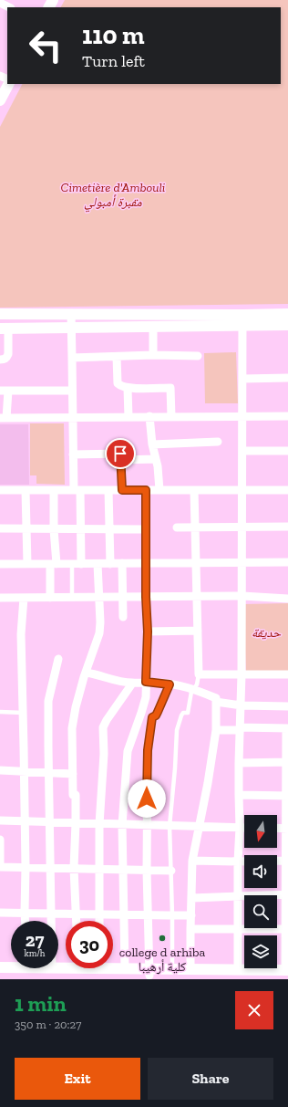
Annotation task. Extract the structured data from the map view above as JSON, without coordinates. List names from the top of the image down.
{
  "parks": ["Cimetière d'Ambouli مقبرة أمبولي", "حديقة"],
  "places": ["college d arhiba كلية أرهيبا"],
  "north": "bottom",
  "page": {
    "turn": ["110 m", "Turn left"],
    "speed": "27 km/h",
    "limit": "30",
    "heading": ["1 min", "350 m · 20:27"],
    "buttons": ["Exit", "Share"]
  }
}
